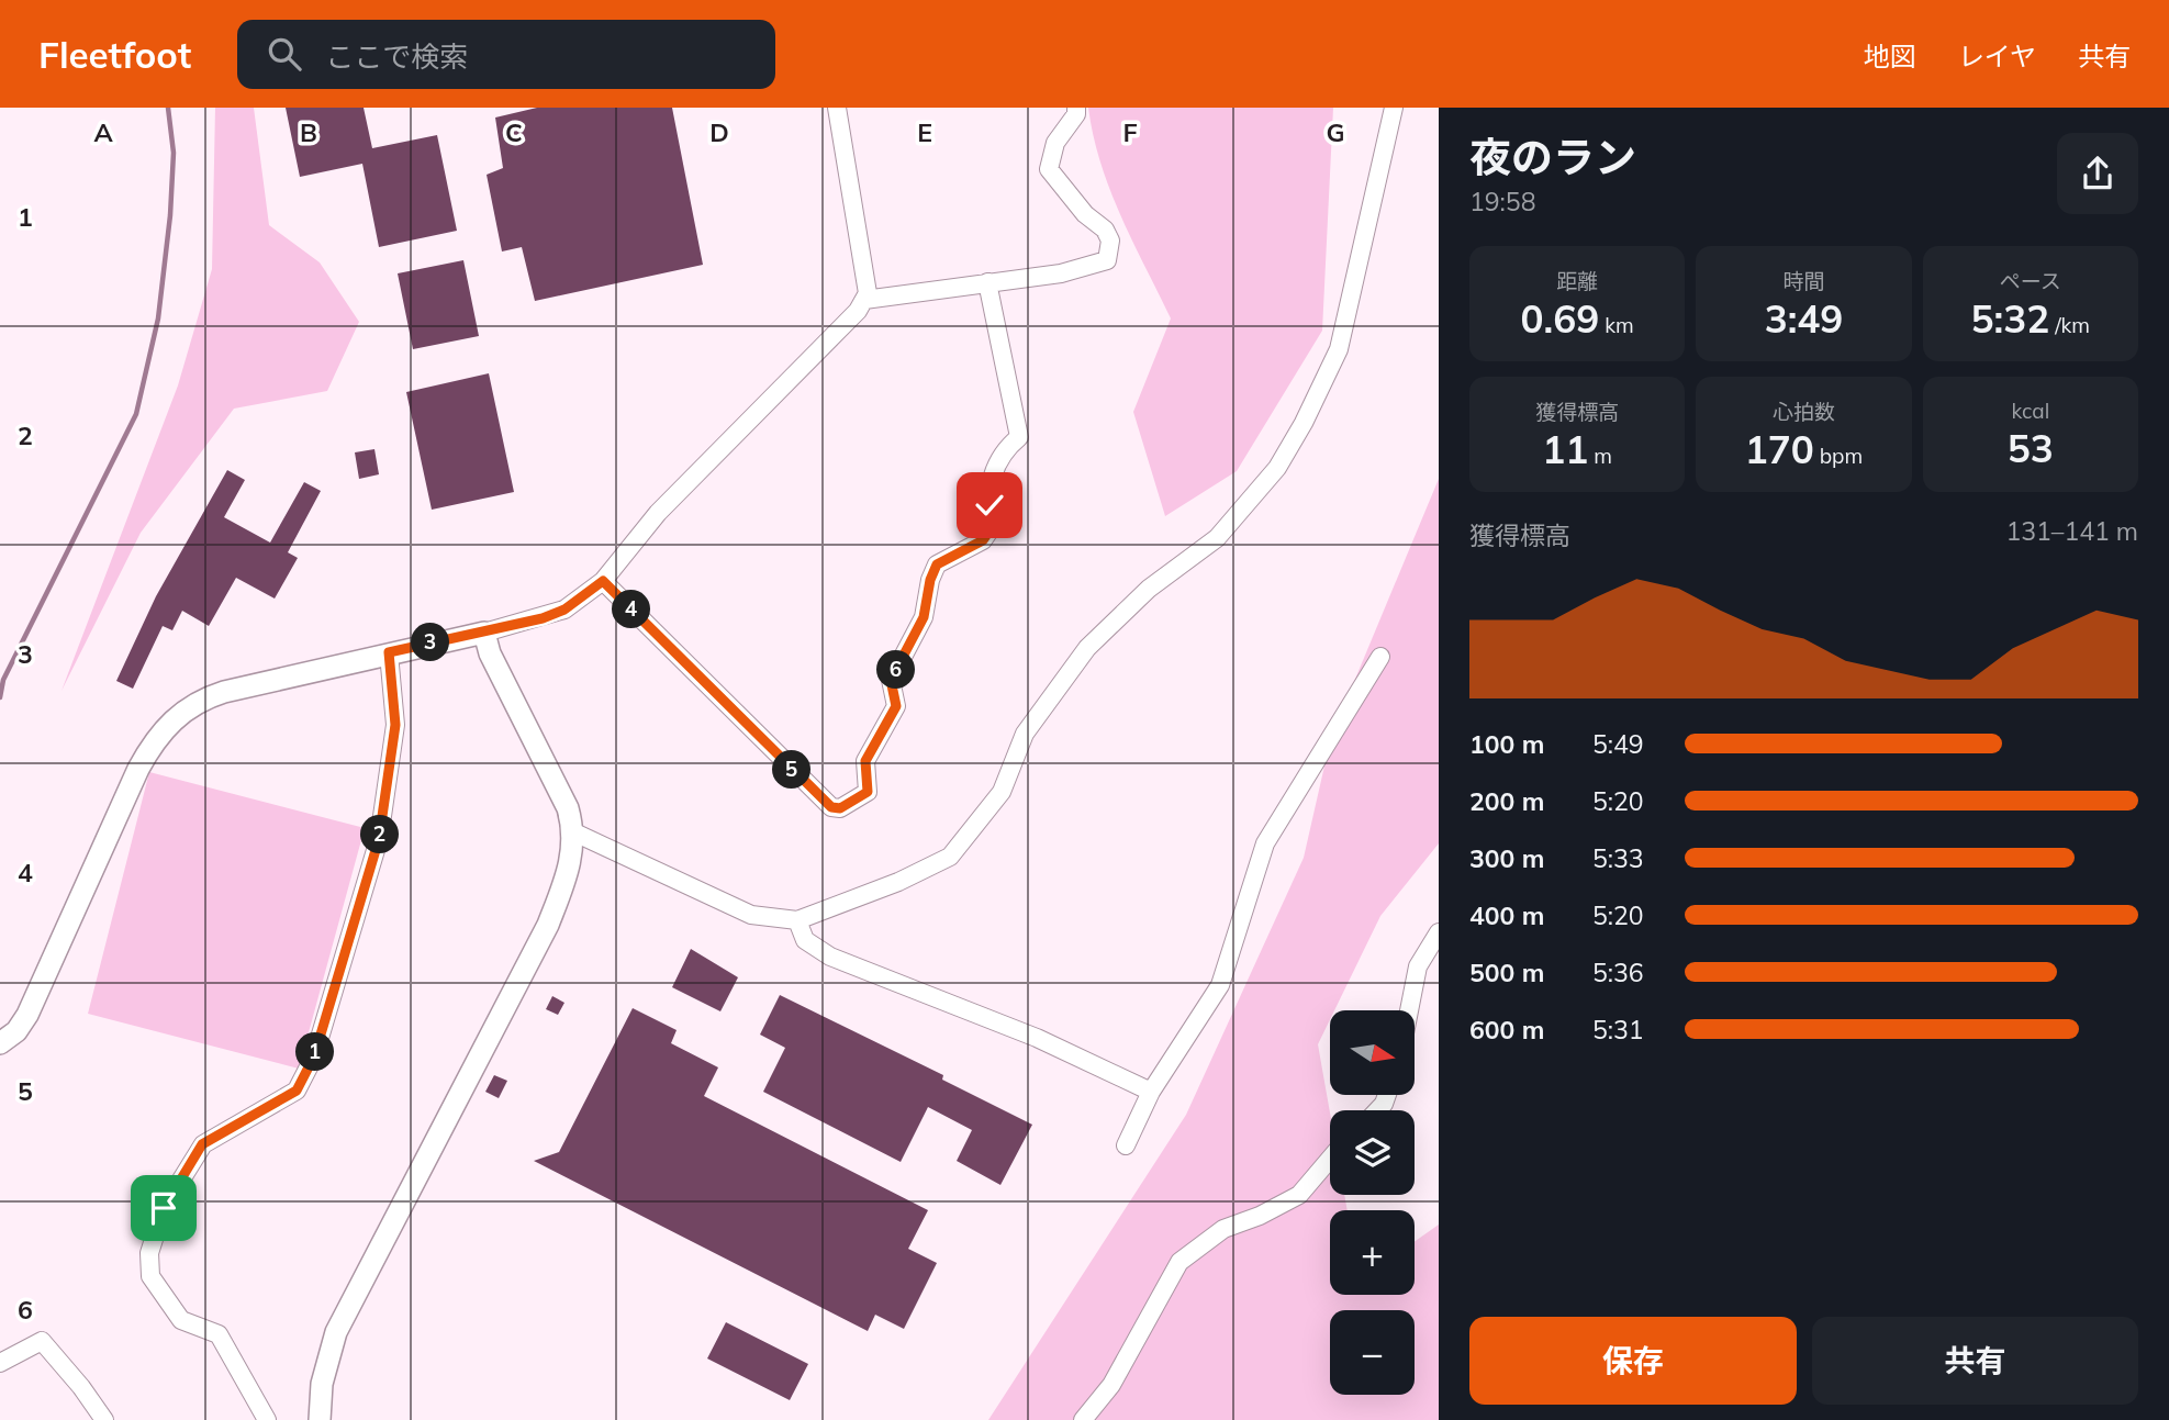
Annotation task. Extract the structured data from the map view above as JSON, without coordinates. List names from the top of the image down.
{
  "north": "right",
  "page": {
    "header": "Fleetfoot",
    "search": "ここで検索",
    "nav": ["地図", "レイヤ", "共有"],
    "heading": ["夜のラン", "19:58"],
    "stats": [
      ["距離", "0.69 km"],
      ["時間", "3:49"],
      ["ペース", "5:32 /km"],
      ["獲得標高", "11 m"],
      ["心拍数", "170 bpm"],
      ["kcal", "53"]
    ],
    "chart": ["獲得標高", "131–141 m"],
    "pins": [
      "4",
      "3",
      "6",
      "5",
      "2",
      "1"
    ],
    "list": [
      {
        "name": "100 m",
        "note": "5:49"
      },
      {
        "name": "200 m",
        "note": "5:20"
      },
      {
        "name": "300 m",
        "note": "5:33"
      },
      {
        "name": "400 m",
        "note": "5:20"
      },
      {
        "name": "500 m",
        "note": "5:36"
      },
      {
        "name": "600 m",
        "note": "5:31"
      }
    ],
    "map_buttons": ["+", "−"],
    "buttons": ["保存", "共有"]
  },
  "grid": {
    "columns": [
      "A",
      "B",
      "C",
      "D",
      "E",
      "F",
      "G"
    ],
    "rows": [
      "1",
      "2",
      "3",
      "4",
      "5",
      "6"
    ]
  }
}
